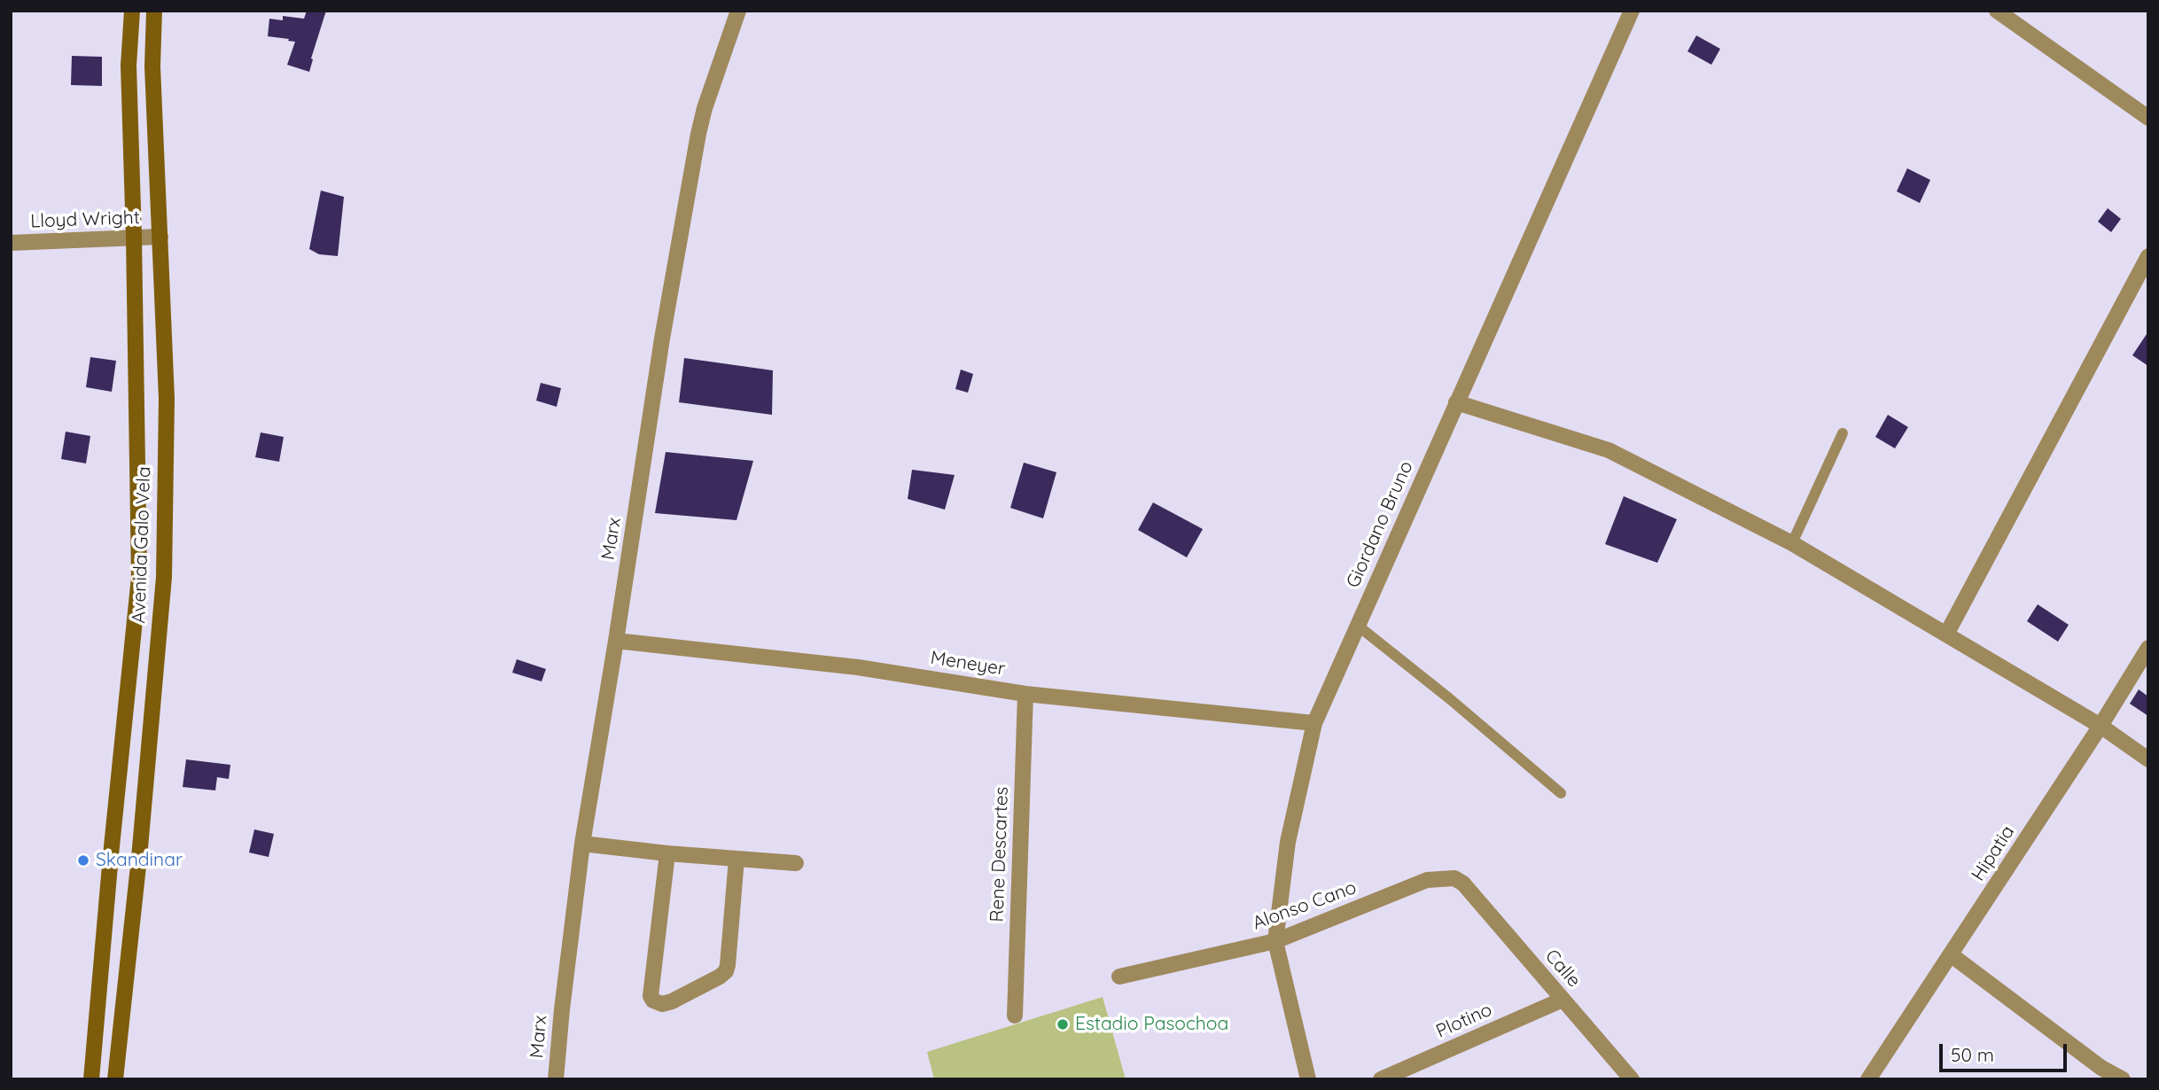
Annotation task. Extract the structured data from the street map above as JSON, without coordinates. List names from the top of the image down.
{
  "streets": {
    "main road": ["Avenida Galo Vela"],
    "street": [
      "Lloyd Wright",
      "Giordano Bruno",
      "Marx",
      "Meneyer",
      "Hipatia",
      "Rene Descartes",
      "Alonso Cano",
      "Calle",
      "Plotino"
    ]
  },
  "crossings": [
    ["Lloyd Wright", "Avenida Galo Vela"],
    ["Giordano Bruno", "Meneyer"],
    ["Giordano Bruno", "Alonso Cano"],
    ["Marx", "Meneyer"],
    ["Meneyer", "Rene Descartes"],
    ["Alonso Cano", "Calle"],
    ["Calle", "Plotino"]
  ],
  "places": ["Skandinar", "Estadio Pasochoa"],
  "scale_bar": "50 m"
}
